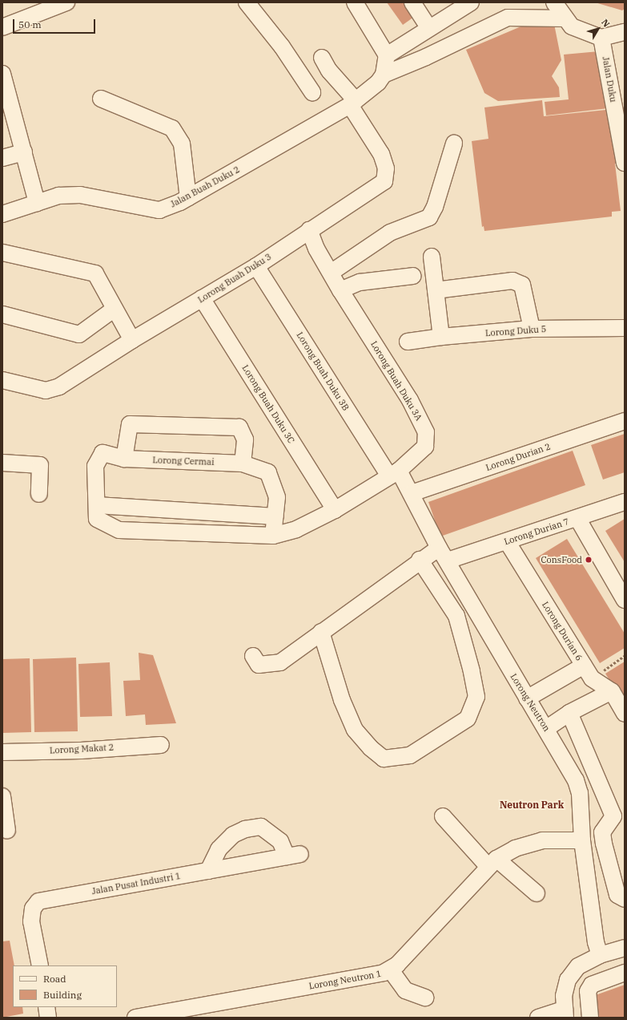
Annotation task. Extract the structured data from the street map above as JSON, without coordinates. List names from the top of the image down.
{
  "streets": {
    "street": [
      "Jalan Duku",
      "Jalan Buah Duku 2",
      "Lorong Buah Duku 3",
      "Lorong Duku 5",
      "Lorong Buah Duku 3B",
      "Lorong Buah Duku 3A",
      "Lorong Buah Duku 3C",
      "Lorong Durian 2",
      "Lorong Cermai",
      "Lorong Durian 7",
      "Lorong Durian 6",
      "Lorong Neutron",
      "Lorong Makat 2",
      "Jalan Pusat Industri 1",
      "Lorong Neutron 1"
    ]
  },
  "crossings": [
    ["Jalan Buah Duku 2", "Lorong Buah Duku 3"],
    ["Lorong Buah Duku 3", "Lorong Buah Duku 3B"],
    ["Lorong Buah Duku 3", "Lorong Buah Duku 3A"],
    ["Lorong Buah Duku 3", "Lorong Buah Duku 3C"],
    ["Lorong Buah Duku 3B", "Lorong Buah Duku 3A"],
    ["Lorong Buah Duku 3B", "Lorong Neutron"],
    ["Lorong Buah Duku 3A", "Lorong Buah Duku 3C"],
    ["Lorong Buah Duku 3A", "Lorong Cermai"],
    ["Lorong Buah Duku 3A", "Lorong Neutron"],
    ["Lorong Durian 2", "Lorong Neutron"],
    ["Lorong Durian 7", "Lorong Durian 6"],
    ["Lorong Durian 7", "Lorong Neutron"],
    ["Lorong Neutron", "Lorong Neutron 1"]
  ],
  "districts": ["Neutron Park"],
  "places": ["ConsFood"],
  "legend": ["Road", "Building"],
  "scale_bar": "50 m",
  "north": "top right"
}
